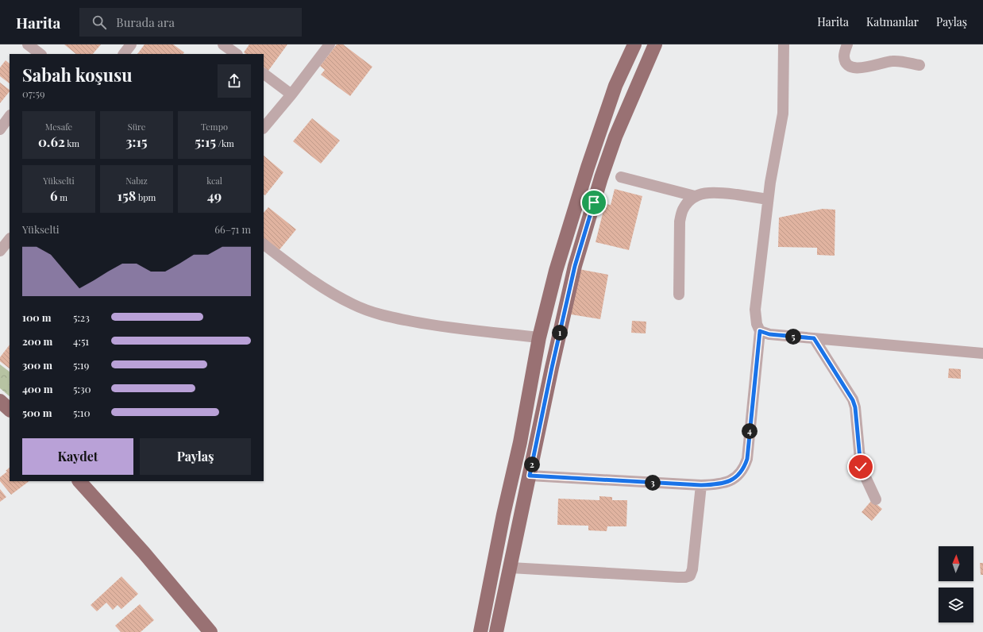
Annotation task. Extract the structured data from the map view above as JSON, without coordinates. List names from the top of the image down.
{
  "north": "top",
  "page": {
    "header": "Harita",
    "search": "Burada ara",
    "nav": ["Harita", "Katmanlar", "Paylaş"],
    "heading": ["Sabah koşusu", "07:59"],
    "stats": [
      ["Mesafe", "0.62 km"],
      ["Süre", "3:15"],
      ["Tempo", "5:15 /km"],
      ["Yükselti", "6 m"],
      ["Nabız", "158 bpm"],
      ["kcal", "49"]
    ],
    "chart": ["Yükselti", "66–71 m"],
    "list": [
      {
        "name": "100 m",
        "note": "5:23"
      },
      {
        "name": "200 m",
        "note": "4:51"
      },
      {
        "name": "300 m",
        "note": "5:19"
      },
      {
        "name": "400 m",
        "note": "5:30"
      },
      {
        "name": "500 m",
        "note": "5:10"
      }
    ],
    "pins": [
      "1",
      "5",
      "4",
      "2",
      "3"
    ],
    "buttons": ["Kaydet", "Paylaş"]
  }
}
